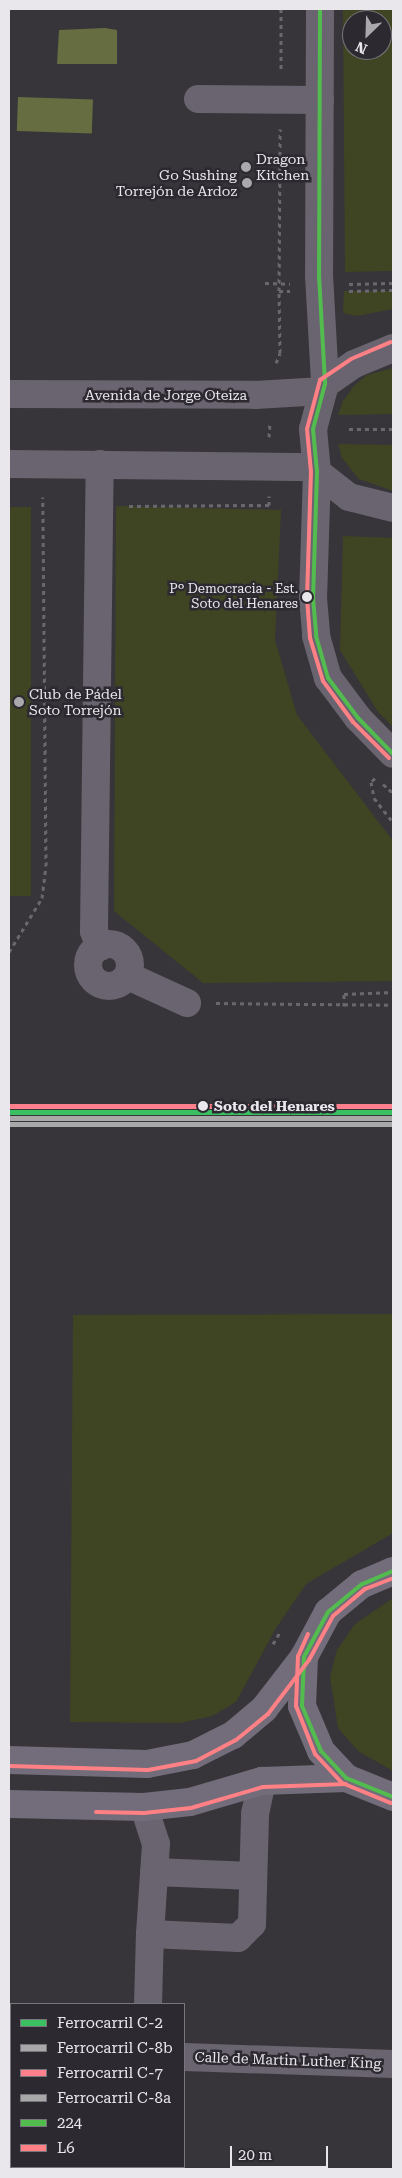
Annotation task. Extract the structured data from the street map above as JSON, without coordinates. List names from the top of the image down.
{
  "streets": {
    "street": ["Avenida de Jorge Oteiza", "Calle de Martin Luther King"]
  },
  "places": [
    "Dragon Kitchen",
    "Go Sushing Torrejón de Ardoz",
    "Pº Democracia - Est. Soto del Henares",
    "Club de Pádel Soto Torrejón",
    "Soto del Henares"
  ],
  "lines": [
    "transit line 224",
    "transit line L6",
    "rail line C-7",
    "rail line C-2",
    "rail line C-8b",
    "rail line C-8a"
  ],
  "legend": [
    "Ferrocarril C-2",
    "Ferrocarril C-8b",
    "Ferrocarril C-7",
    "Ferrocarril C-8a",
    "224",
    "L6"
  ],
  "scale_bar": "20 m",
  "north": "bottom left"
}
